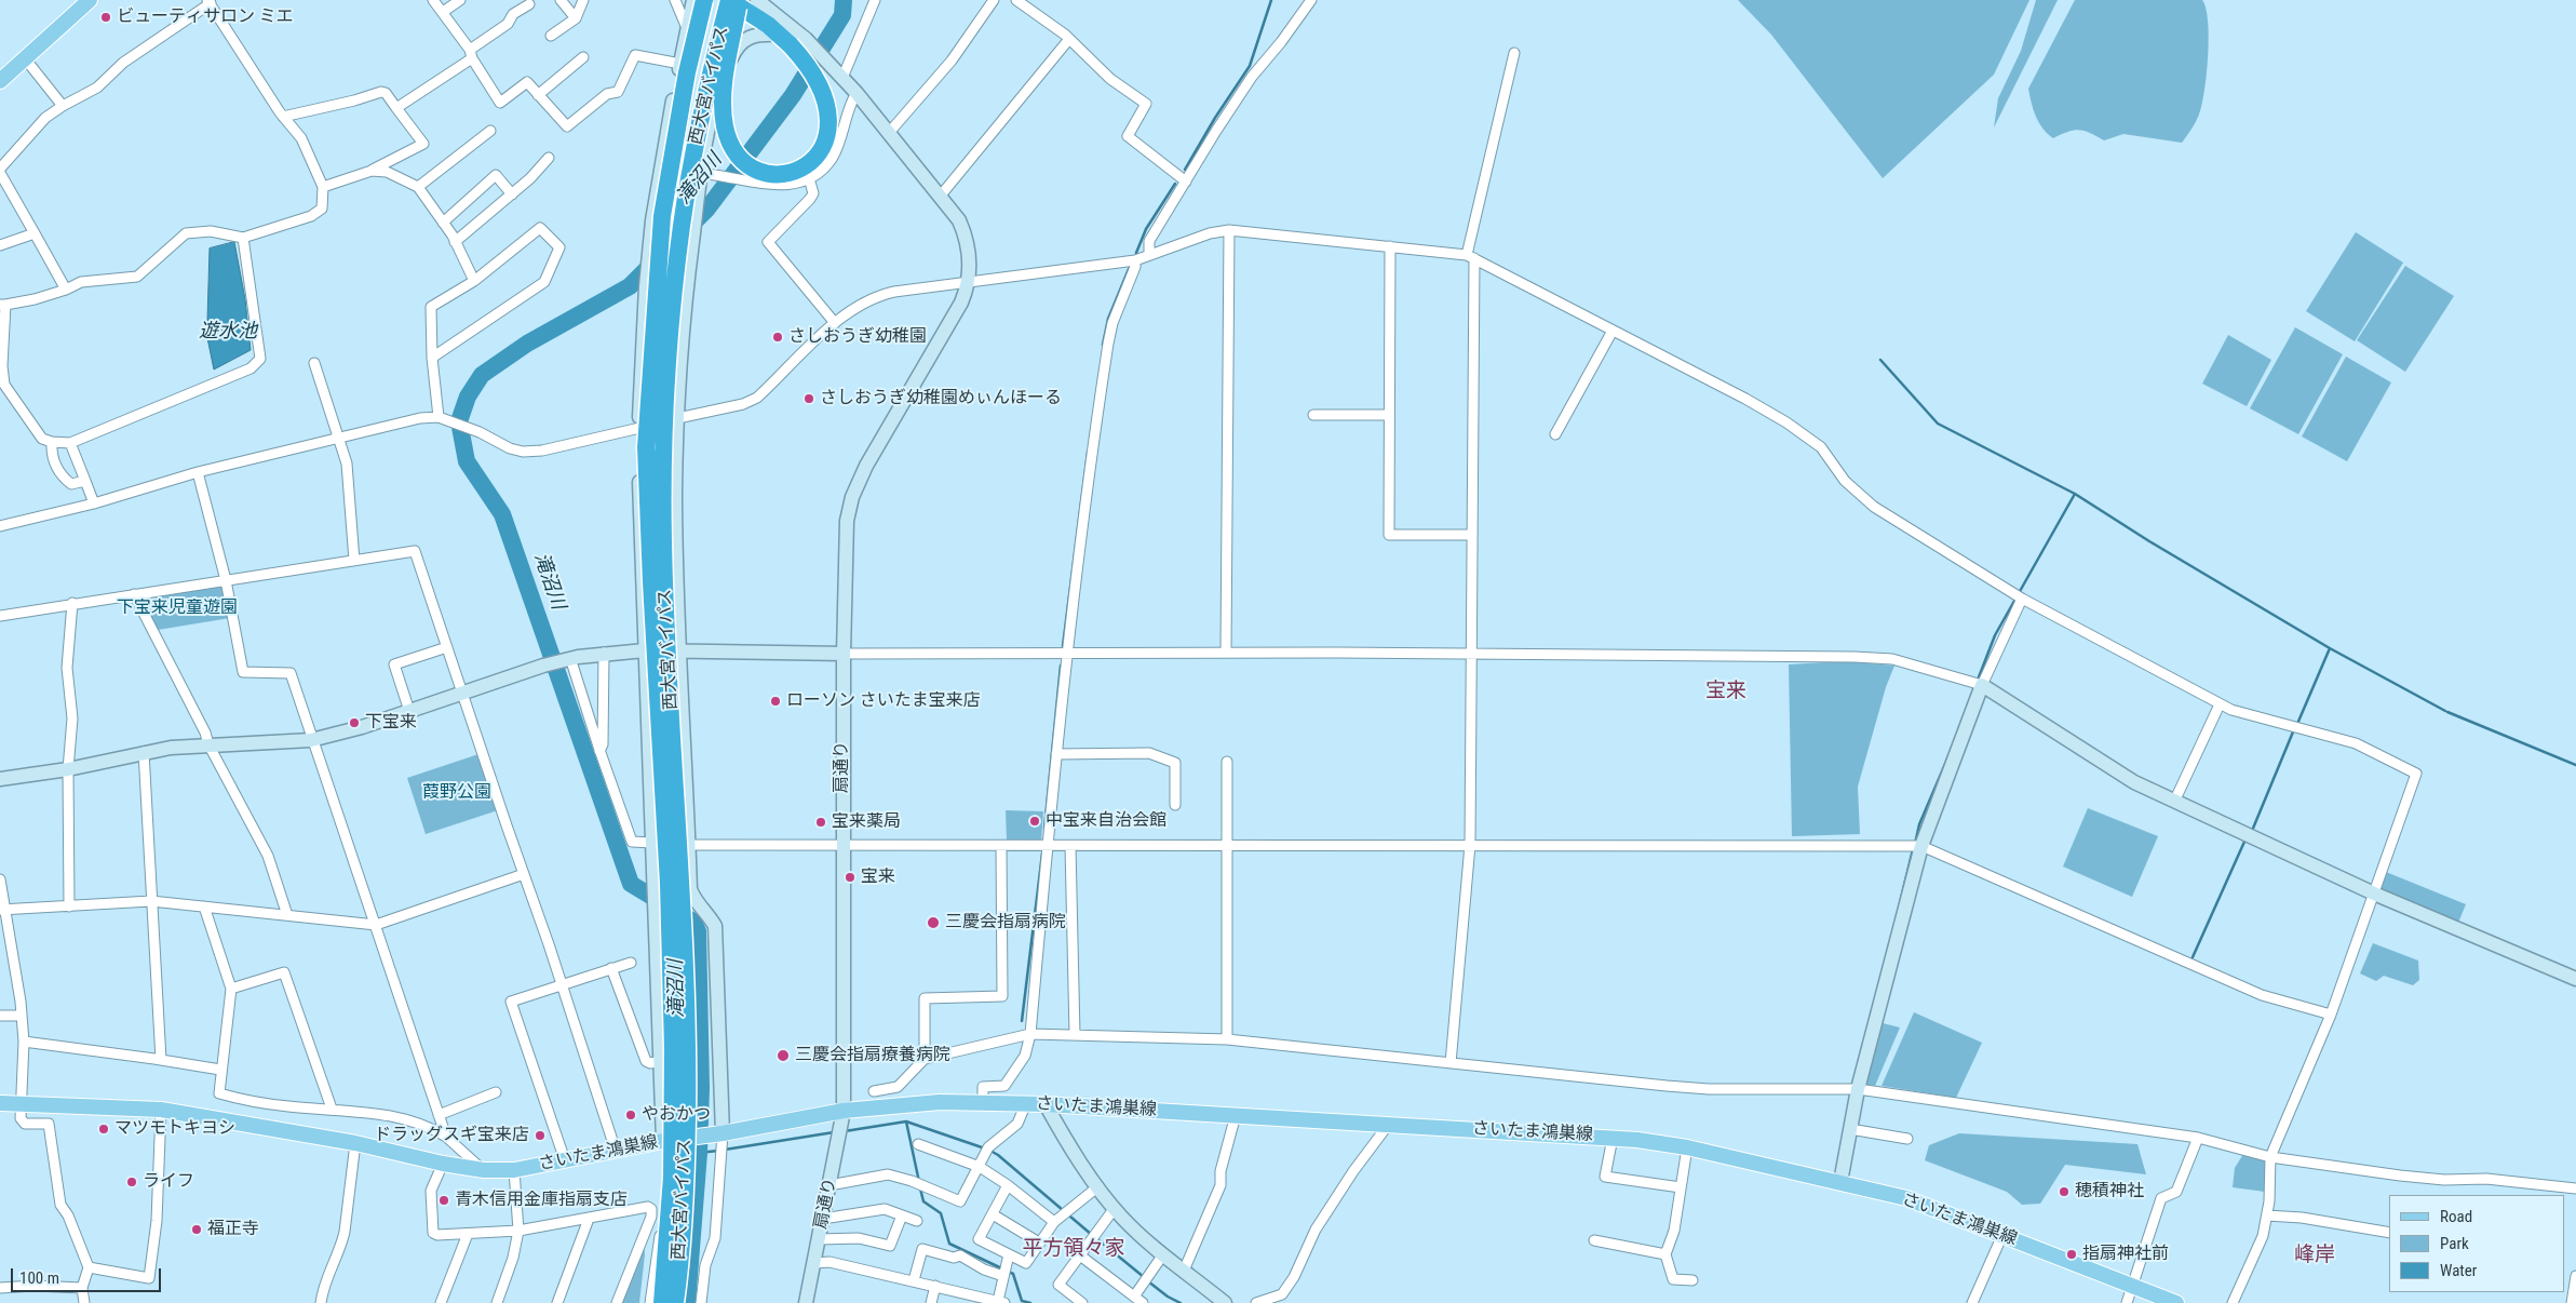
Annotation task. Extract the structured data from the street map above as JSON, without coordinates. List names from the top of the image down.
{
  "streets": {
    "highway": ["西大宮バイパス"],
    "main road": ["さいたま鴻巣線"],
    "street": ["扇通り"]
  },
  "crossings": [
    ["扇通り", "さいたま鴻巣線"]
  ],
  "districts": ["宝来", "平方領々家", "峰岸"],
  "water": ["滝沼川", "遊水池"],
  "parks": ["下宝来児童遊園", "葭野公園"],
  "places": [
    "ビューティサロン ミエ",
    "さしおうぎ幼稚園",
    "さしおうぎ幼稚園めぃんほーる",
    "ローソン さいたま宝来店",
    "下宝来",
    "中宝来自治会館",
    "宝来薬局",
    "宝来",
    "三慶会指扇病院",
    "三慶会指扇療養病院",
    "やおかつ",
    "マツモトキヨシ",
    "ドラッグスギ宝来店",
    "ライフ",
    "穂積神社",
    "青木信用金庫指扇支店",
    "福正寺",
    "指扇神社前"
  ],
  "legend": ["Road", "Park", "Water"],
  "scale_bar": "100 m"
}
